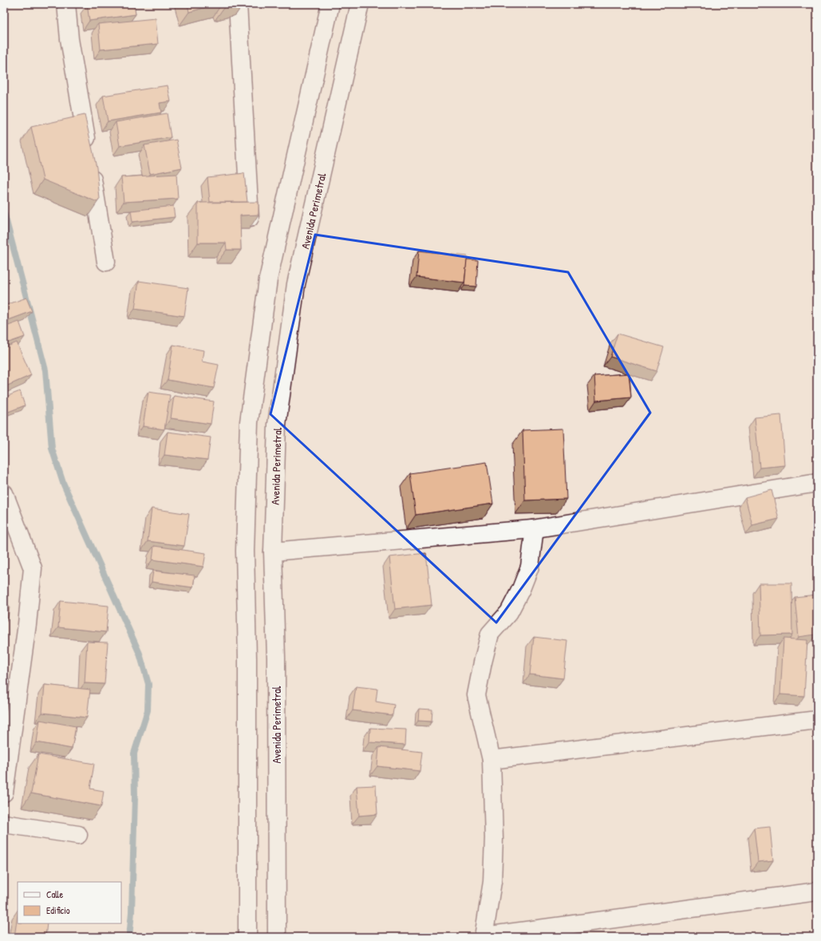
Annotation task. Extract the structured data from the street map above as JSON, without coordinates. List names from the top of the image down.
{
  "streets": {
    "street": ["Avenida Perimetral"]
  },
  "legend": ["Calle", "Edificio"]
}
